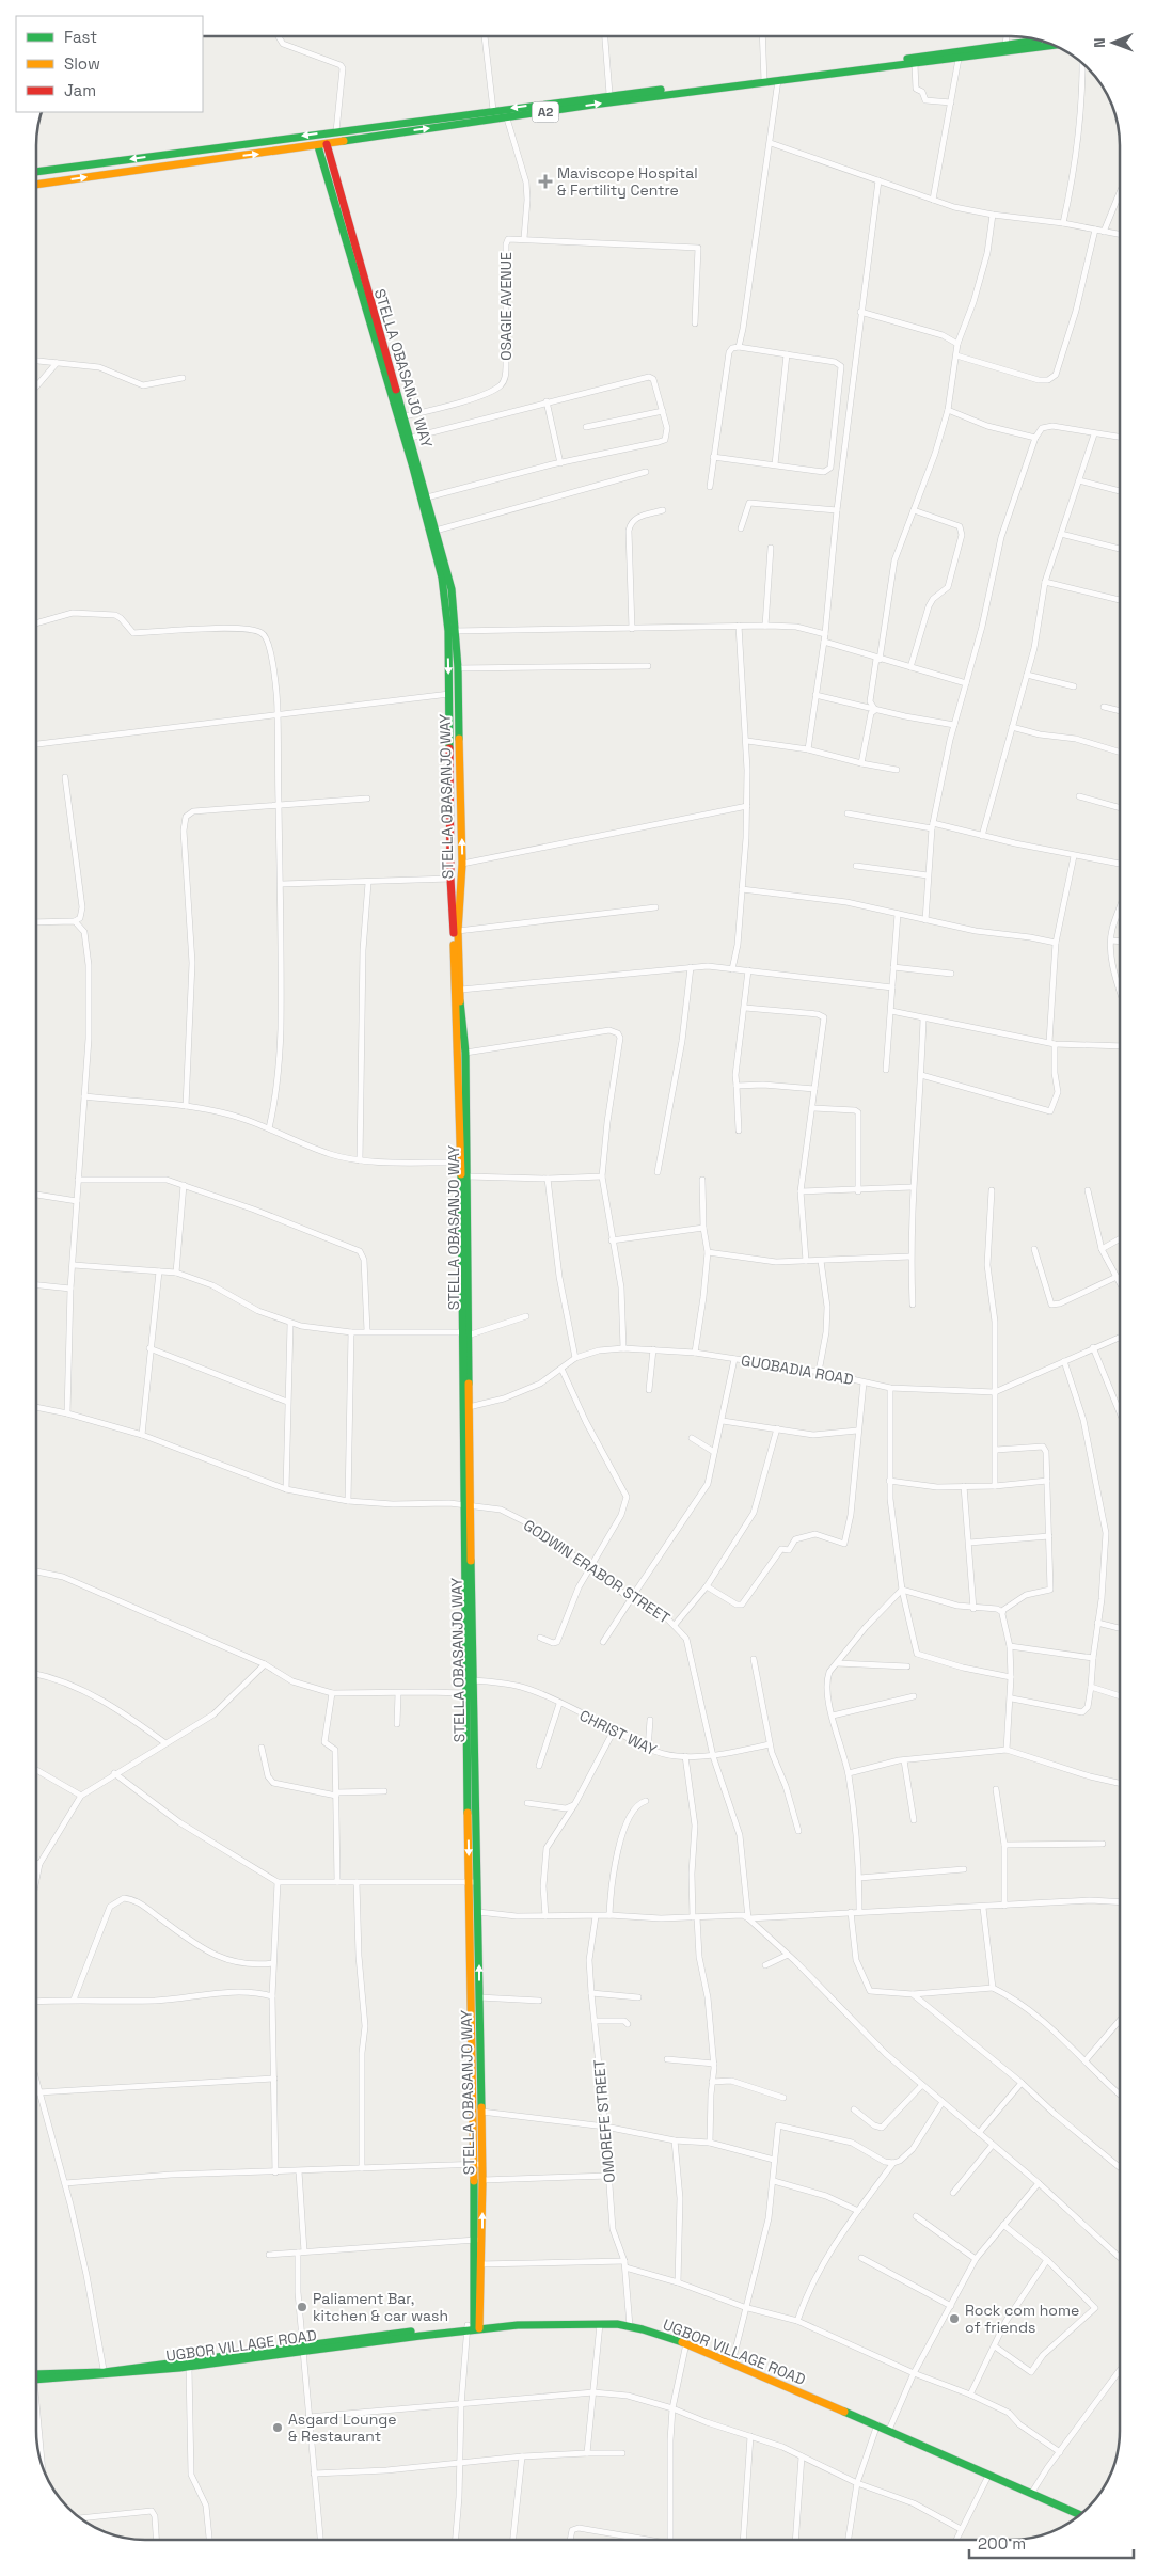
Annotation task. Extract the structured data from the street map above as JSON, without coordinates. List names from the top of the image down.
{
  "streets": {
    "main road": ["A2", "STELLA OBASANJO WAY", "UGBOR VILLAGE ROAD"],
    "street": [
      "OSAGIE AVENUE",
      "GUOBADIA ROAD",
      "GODWIN ERABOR STREET",
      "CHRIST WAY",
      "OMOREFE STREET"
    ]
  },
  "crossings": [
    ["A2", "STELLA OBASANJO WAY"],
    ["OSAGIE AVENUE", "STELLA OBASANJO WAY"],
    ["STELLA OBASANJO WAY", "GUOBADIA ROAD"],
    ["STELLA OBASANJO WAY", "GODWIN ERABOR STREET"],
    ["STELLA OBASANJO WAY", "CHRIST WAY"],
    ["STELLA OBASANJO WAY", "UGBOR VILLAGE ROAD"],
    ["GODWIN ERABOR STREET", "CHRIST WAY"],
    ["OMOREFE STREET", "UGBOR VILLAGE ROAD"]
  ],
  "places": {
    "health": ["Maviscope Hospital & Fertility Centre"],
    "other": ["Paliament Bar, kitchen & car wash", "Rock com home of friends", "Asgard Lounge & Restaurant"]
  },
  "legend": ["Fast", "Slow", "Jam"],
  "scale_bar": "200 m",
  "north": "left"
}
